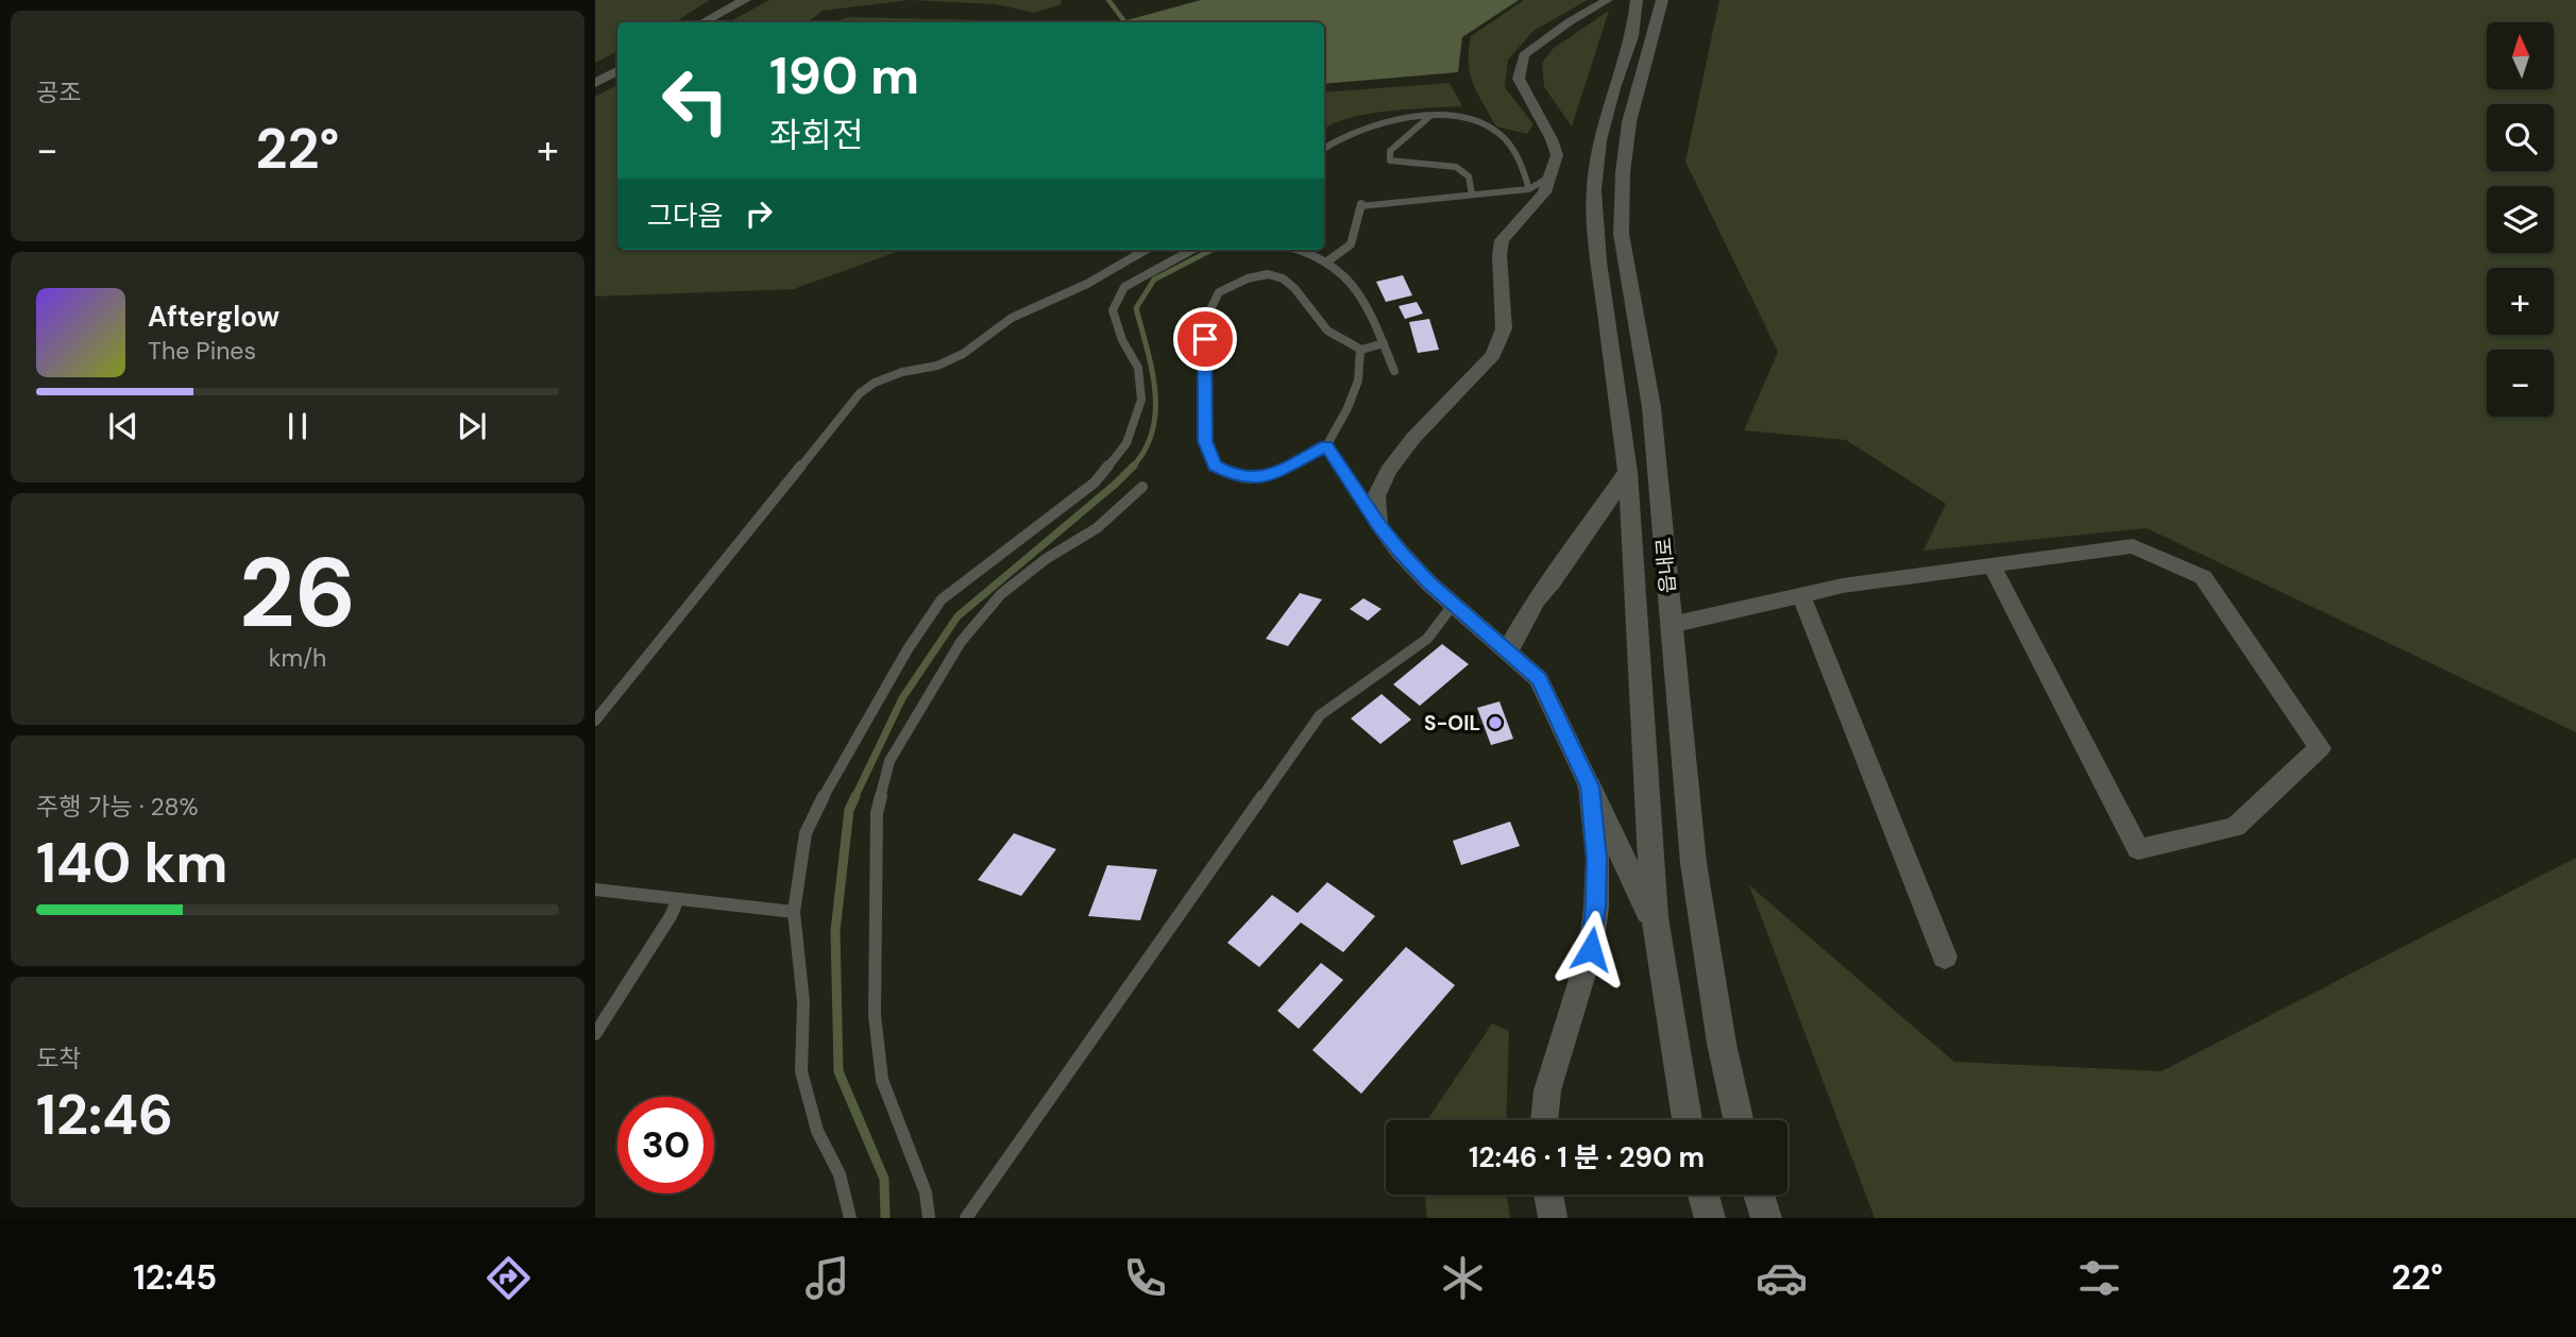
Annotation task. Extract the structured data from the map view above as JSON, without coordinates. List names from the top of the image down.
{
  "streets": {
    "street": ["읍내로"]
  },
  "places": ["S-OIL"],
  "north": "top",
  "page": {
    "tile": [
      "공조",
      ["26", "km/h"],
      ["주행 가능 · 28%", "140 km"],
      ["도착", "12:46"]
    ],
    "map_buttons": ["+", "−"],
    "turn": ["190 m", "좌회전"],
    "heat": ["−", "22°", "+"],
    "then": "그다음",
    "song": ["Afterglow", "The Pines"],
    "limit": "30",
    "trip": "12:46 · 1 분 · 290 m",
    "tabs": ["12:45", "22°"]
  }
}
